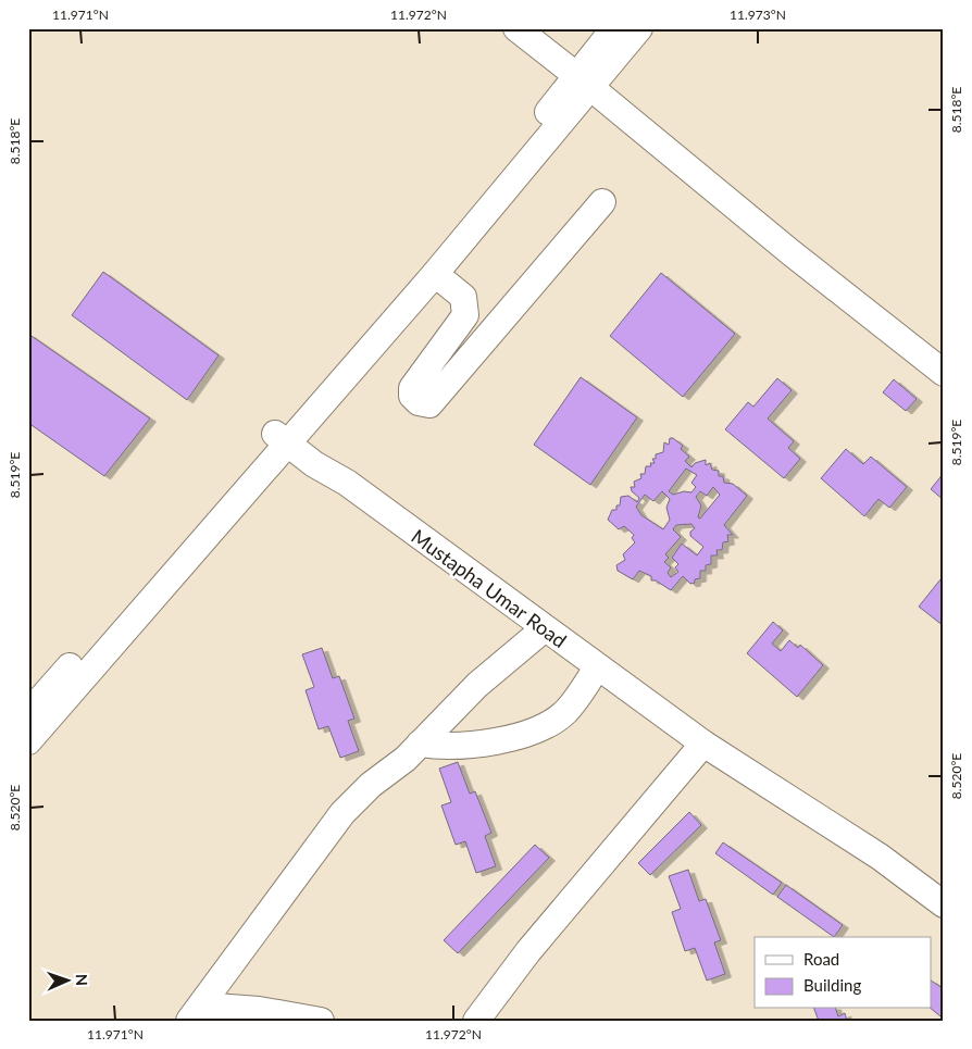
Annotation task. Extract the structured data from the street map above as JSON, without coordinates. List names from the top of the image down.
{
  "streets": {
    "street": ["Mustapha Umar Road"]
  },
  "legend": ["Road", "Building"],
  "north": "right",
  "coordinates": [
    "11.971°N",
    "11.972°N",
    "11.973°N",
    "8.518°E",
    "8.519°E",
    "8.520°E"
  ]
}
